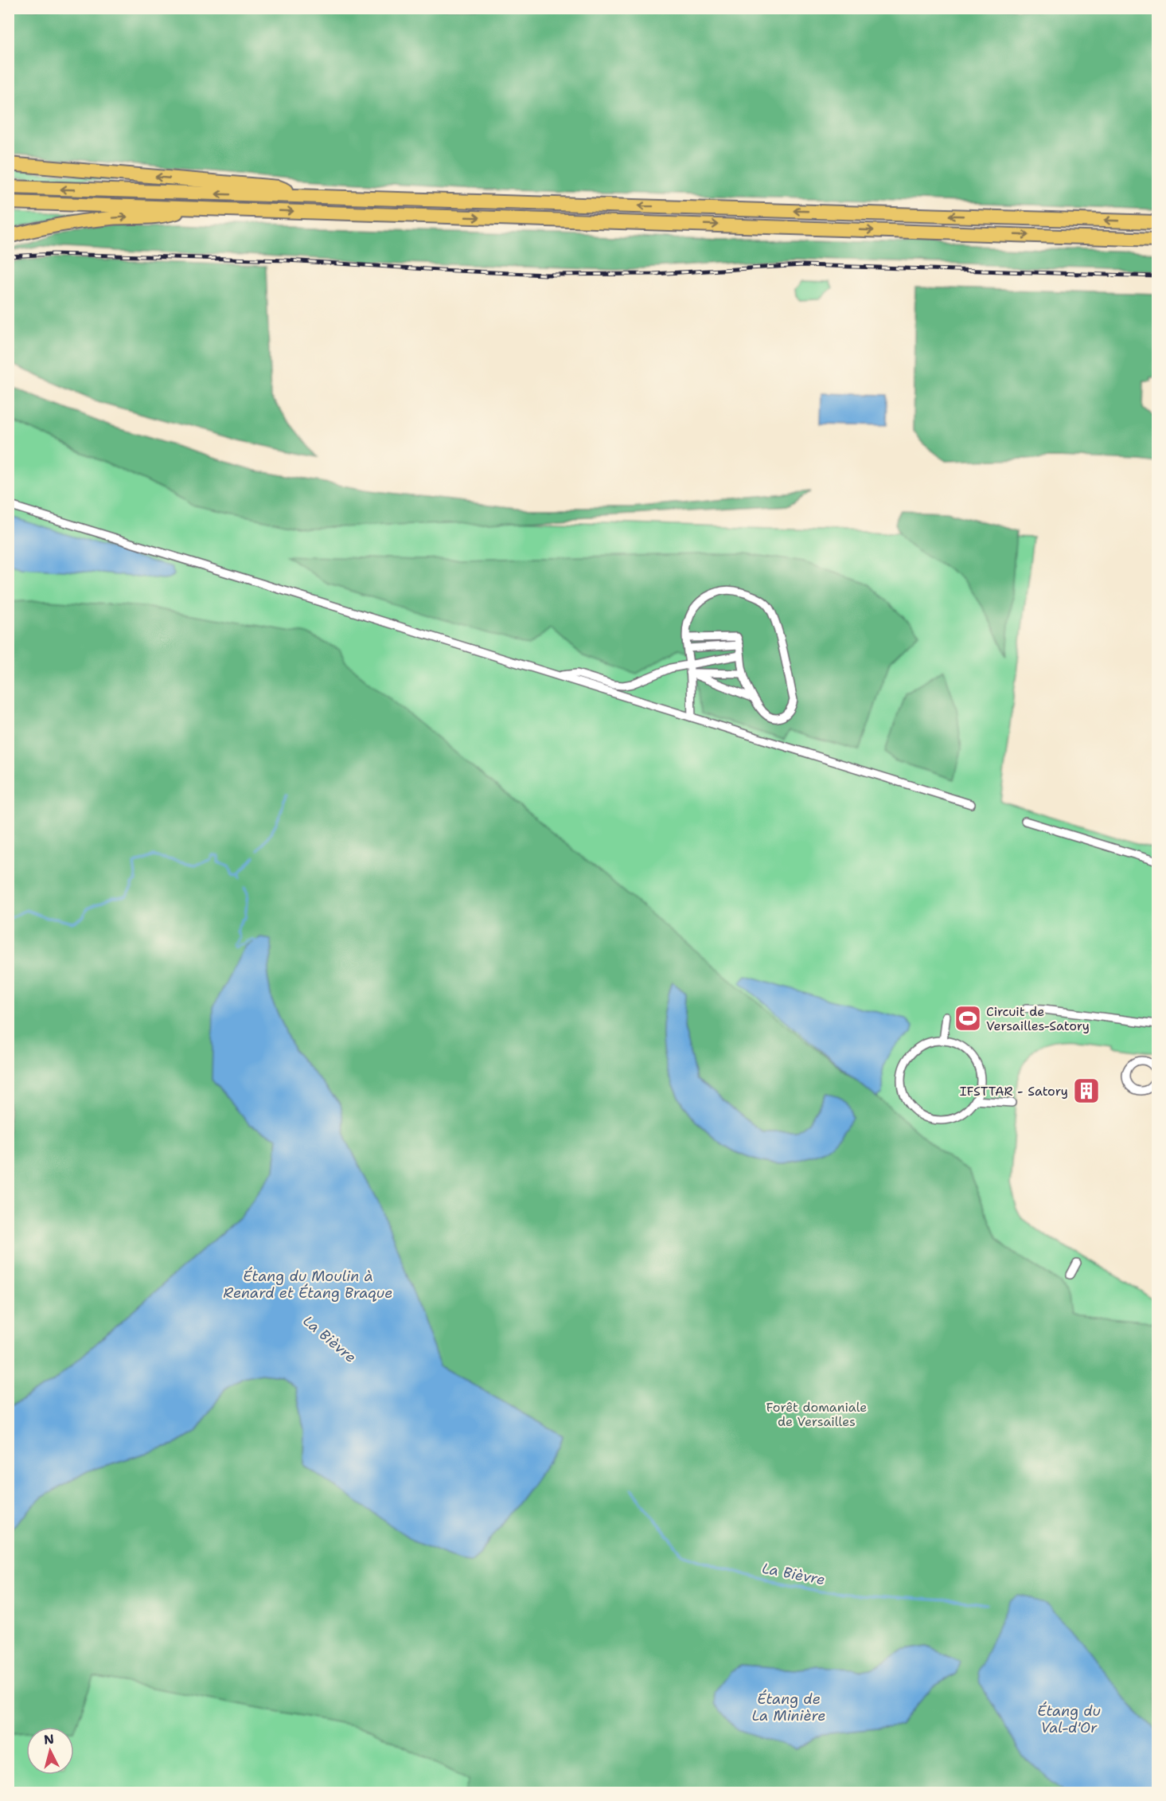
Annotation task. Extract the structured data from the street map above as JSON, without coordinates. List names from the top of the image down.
{
  "water": [
    "Étang du Moulin à Renard et Étang Braque",
    "La Bièvre",
    "Étang de La Minière",
    "Étang du Val-d'Or"
  ],
  "parks": ["Forêt domaniale de Versailles"],
  "places": {
    "sports": ["Circuit de Versailles-Satory"],
    "building": ["IFSTTAR - Satory"]
  },
  "north": "top"
}
